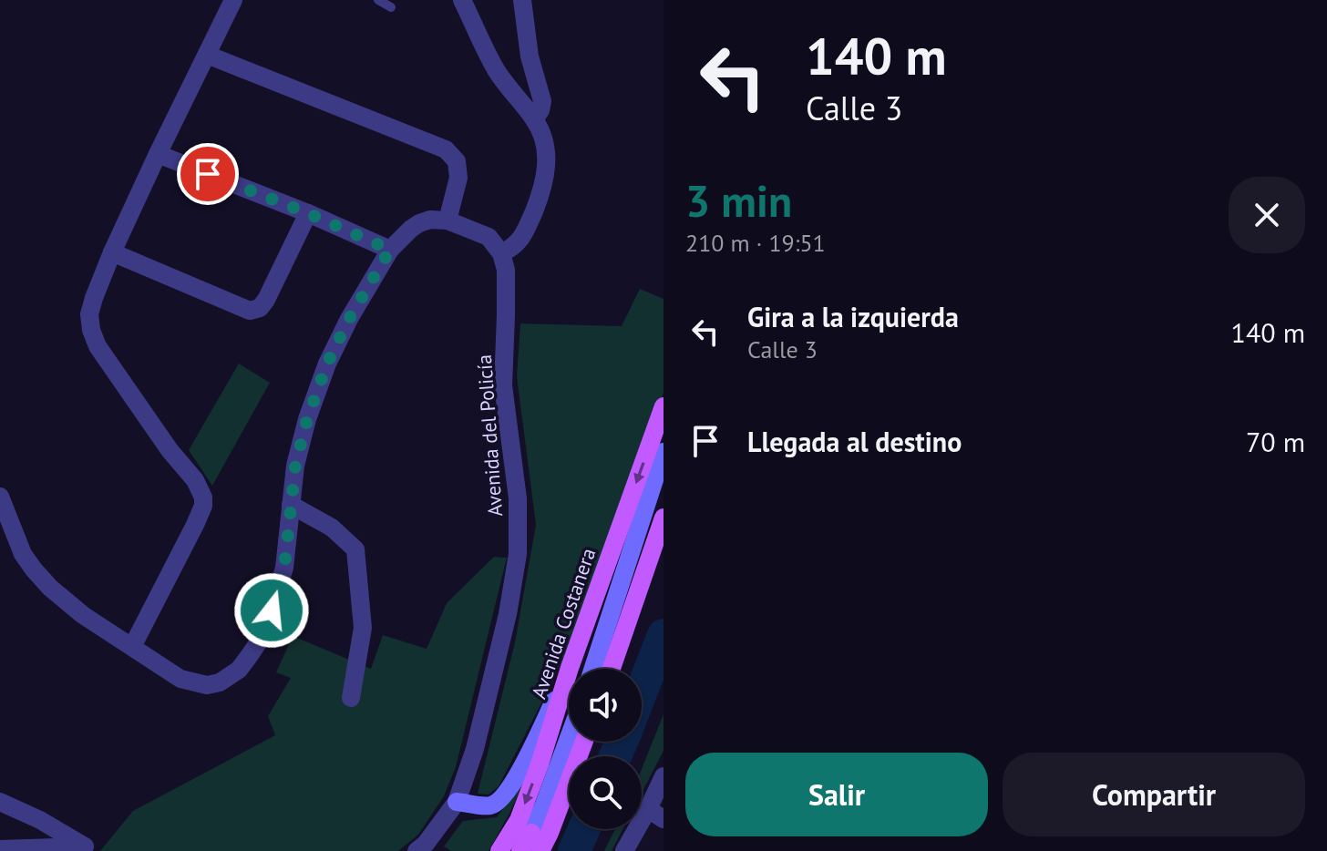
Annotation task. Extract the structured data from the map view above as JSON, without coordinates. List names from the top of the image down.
{
  "streets": {
    "main road": ["Avenida Costanera"],
    "street": ["Avenida del Policía"]
  },
  "page": {
    "turn": ["140 m", "Calle 3"],
    "heading": ["3 min", "210 m · 19:51"],
    "list": [
      {
        "name": "Gira a la izquierda",
        "note": "Calle 3",
        "value": "140 m"
      },
      {
        "name": "Llegada al destino",
        "value": "70 m"
      }
    ],
    "buttons": ["Salir", "Compartir"]
  }
}
